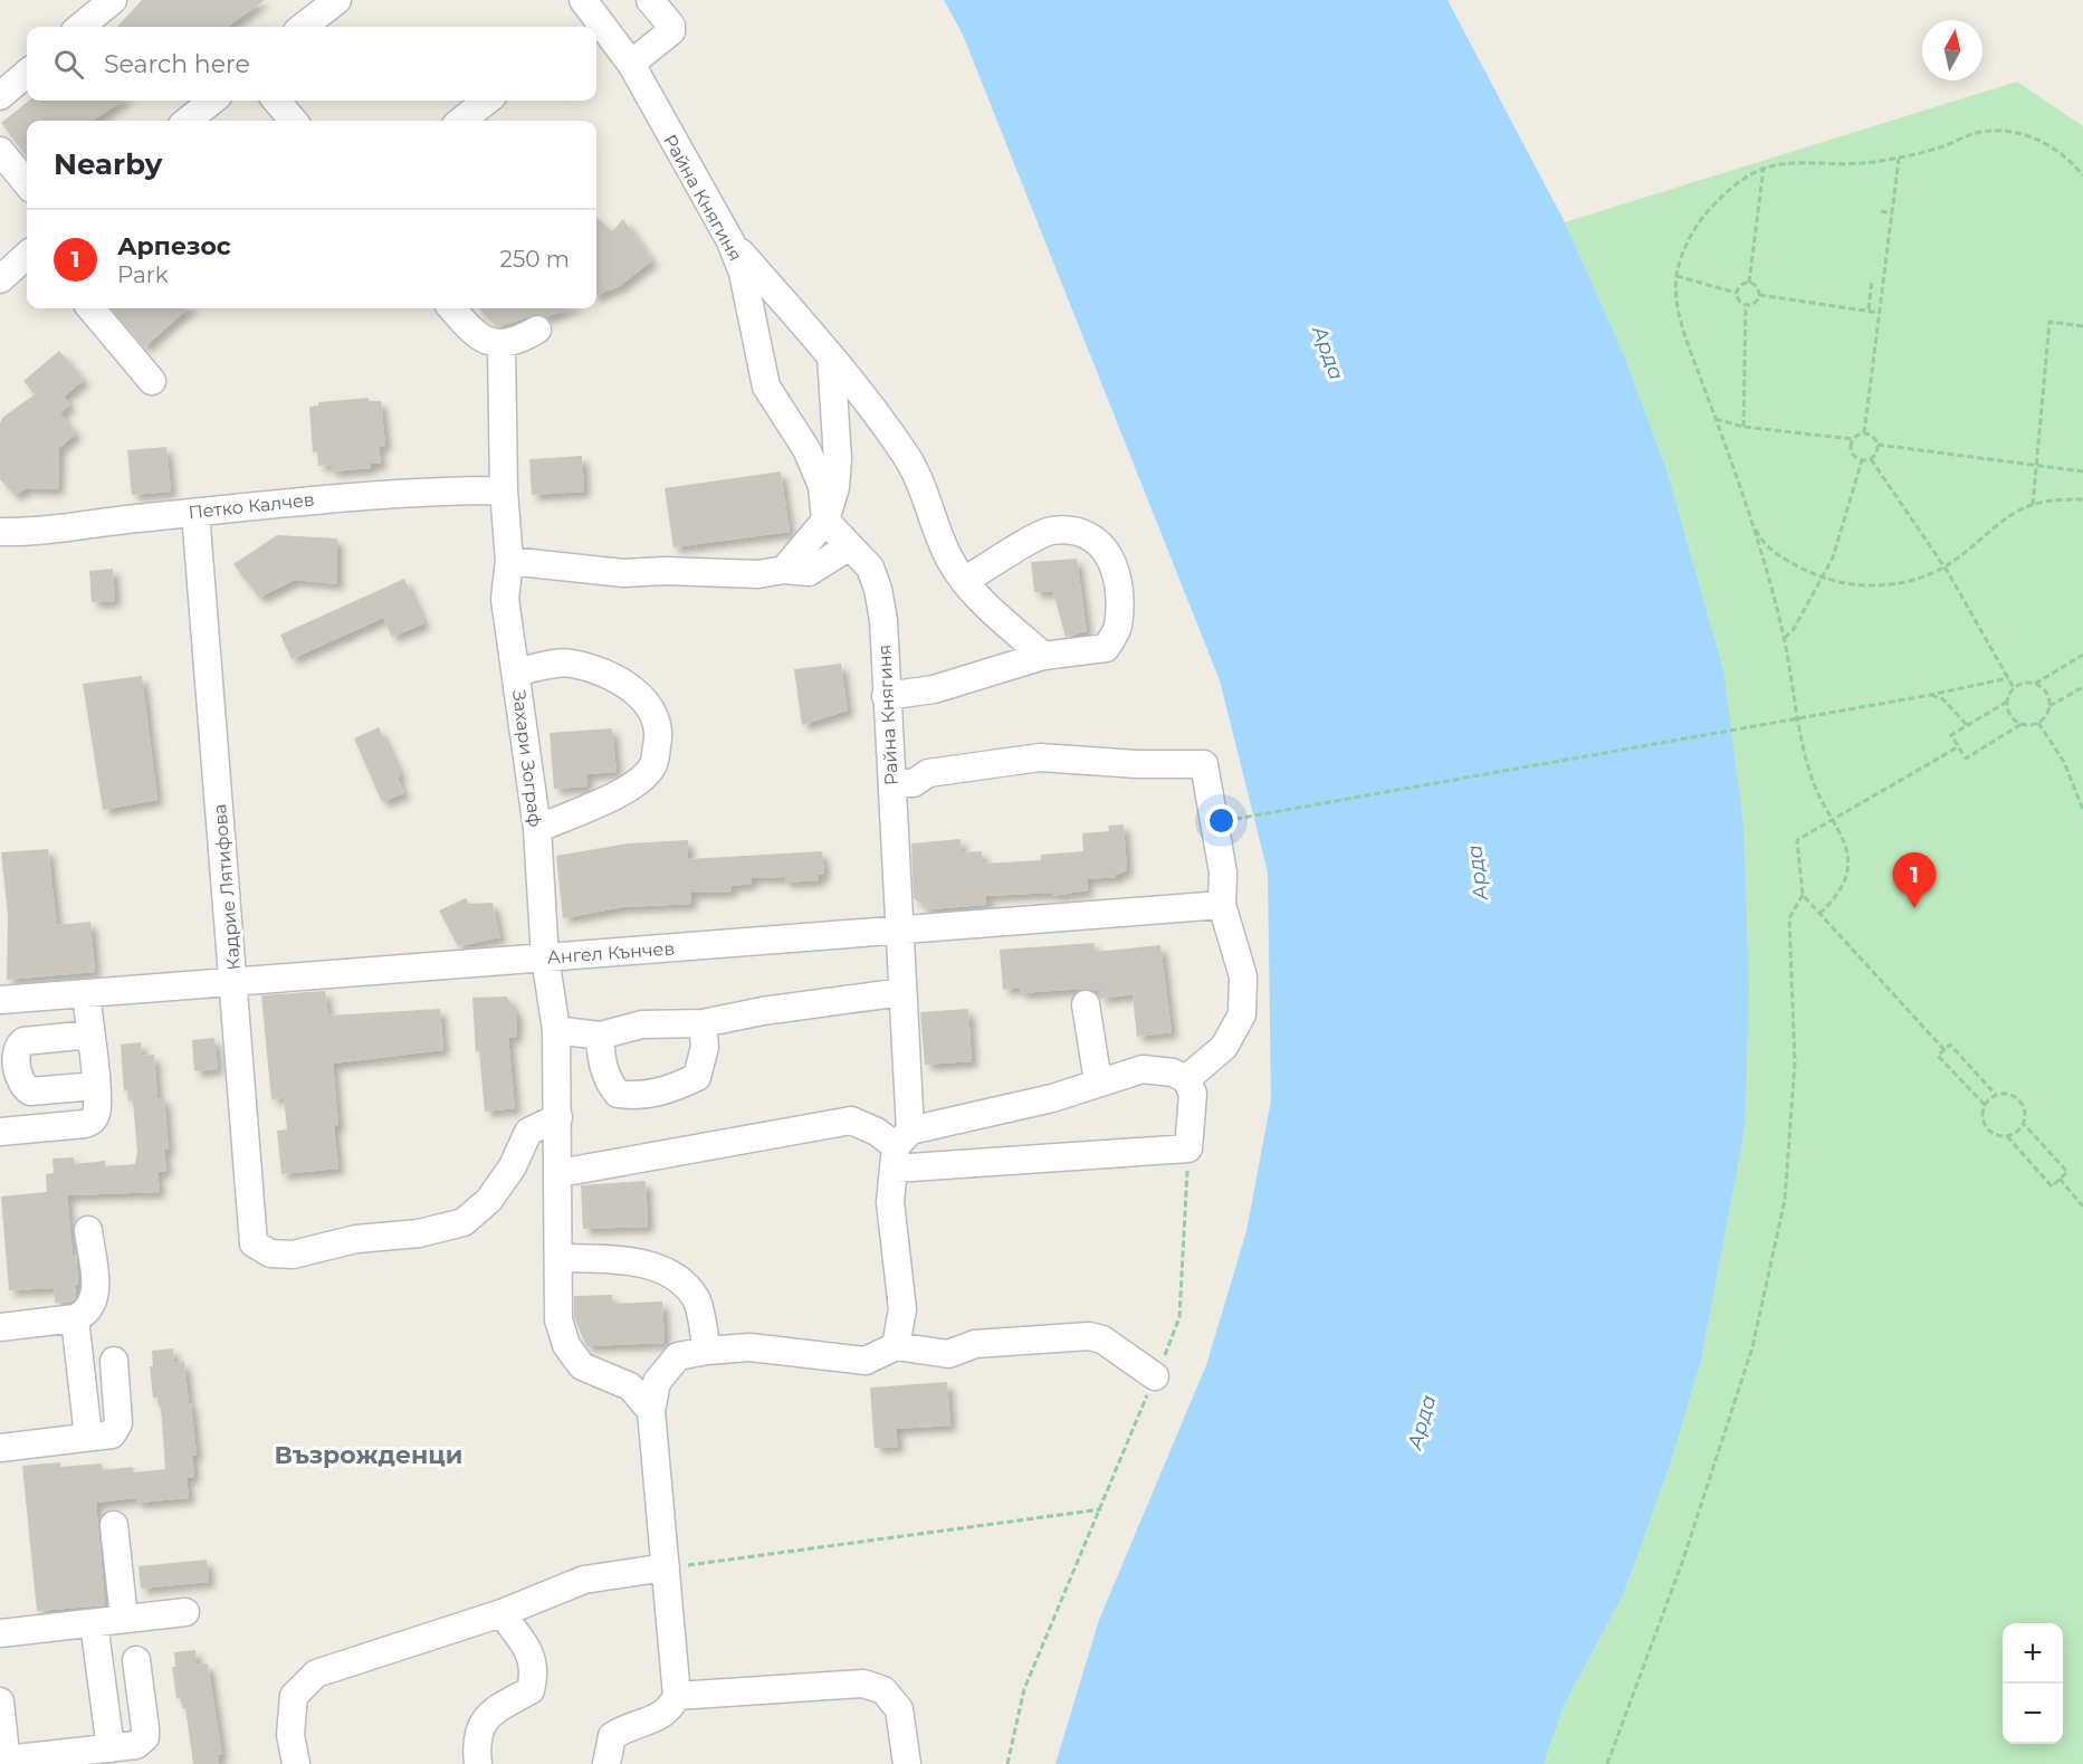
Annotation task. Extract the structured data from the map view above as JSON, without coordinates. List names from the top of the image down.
{
  "streets": {
    "street": [
      "Райна Княгиня",
      "Петко Калчев",
      "Захари Зограф",
      "Кадрие Лятифова",
      "Ангел Кънчев"
    ]
  },
  "crossings": [
    ["Райна Княгиня", "Ангел Кънчев"],
    ["Петко Калчев", "Захари Зограф"],
    ["Петко Калчев", "Кадрие Лятифова"],
    ["Захари Зограф", "Кадрие Лятифова"],
    ["Захари Зограф", "Ангел Кънчев"],
    ["Кадрие Лятифова", "Ангел Кънчев"]
  ],
  "districts": ["Възрожденци"],
  "water": ["Арда"],
  "north": "top",
  "page": {
    "search": "Search here",
    "heading": "Nearby",
    "list": [
      {
        "mark": "1",
        "name": "Арпезос",
        "note": "Park",
        "value": "250 m"
      }
    ],
    "pins": "1",
    "map_buttons": ["+", "−"]
  }
}
